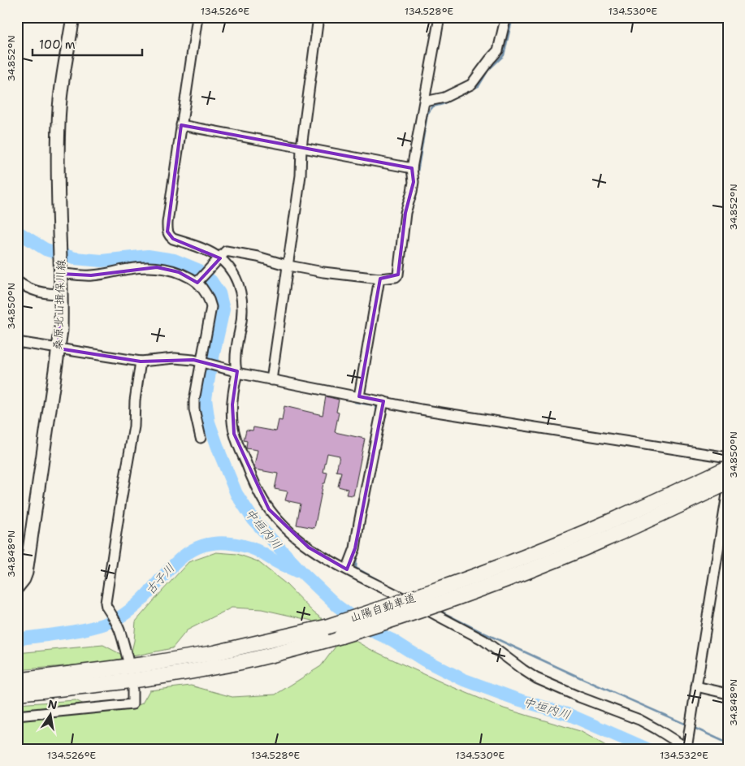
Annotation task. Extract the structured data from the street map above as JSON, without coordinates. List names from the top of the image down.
{
  "streets": {
    "highway": ["山陽自動車道"],
    "main road": ["桑原北山揖保川線"]
  },
  "water": ["中垣内川", "古子川"],
  "scale_bar": "100 m",
  "north": "top",
  "coordinates": [
    "134.526°E",
    "134.528°E",
    "134.530°E",
    "34.852°N",
    "34.850°N",
    "34.848°N",
    "134.532°E"
  ]
}
